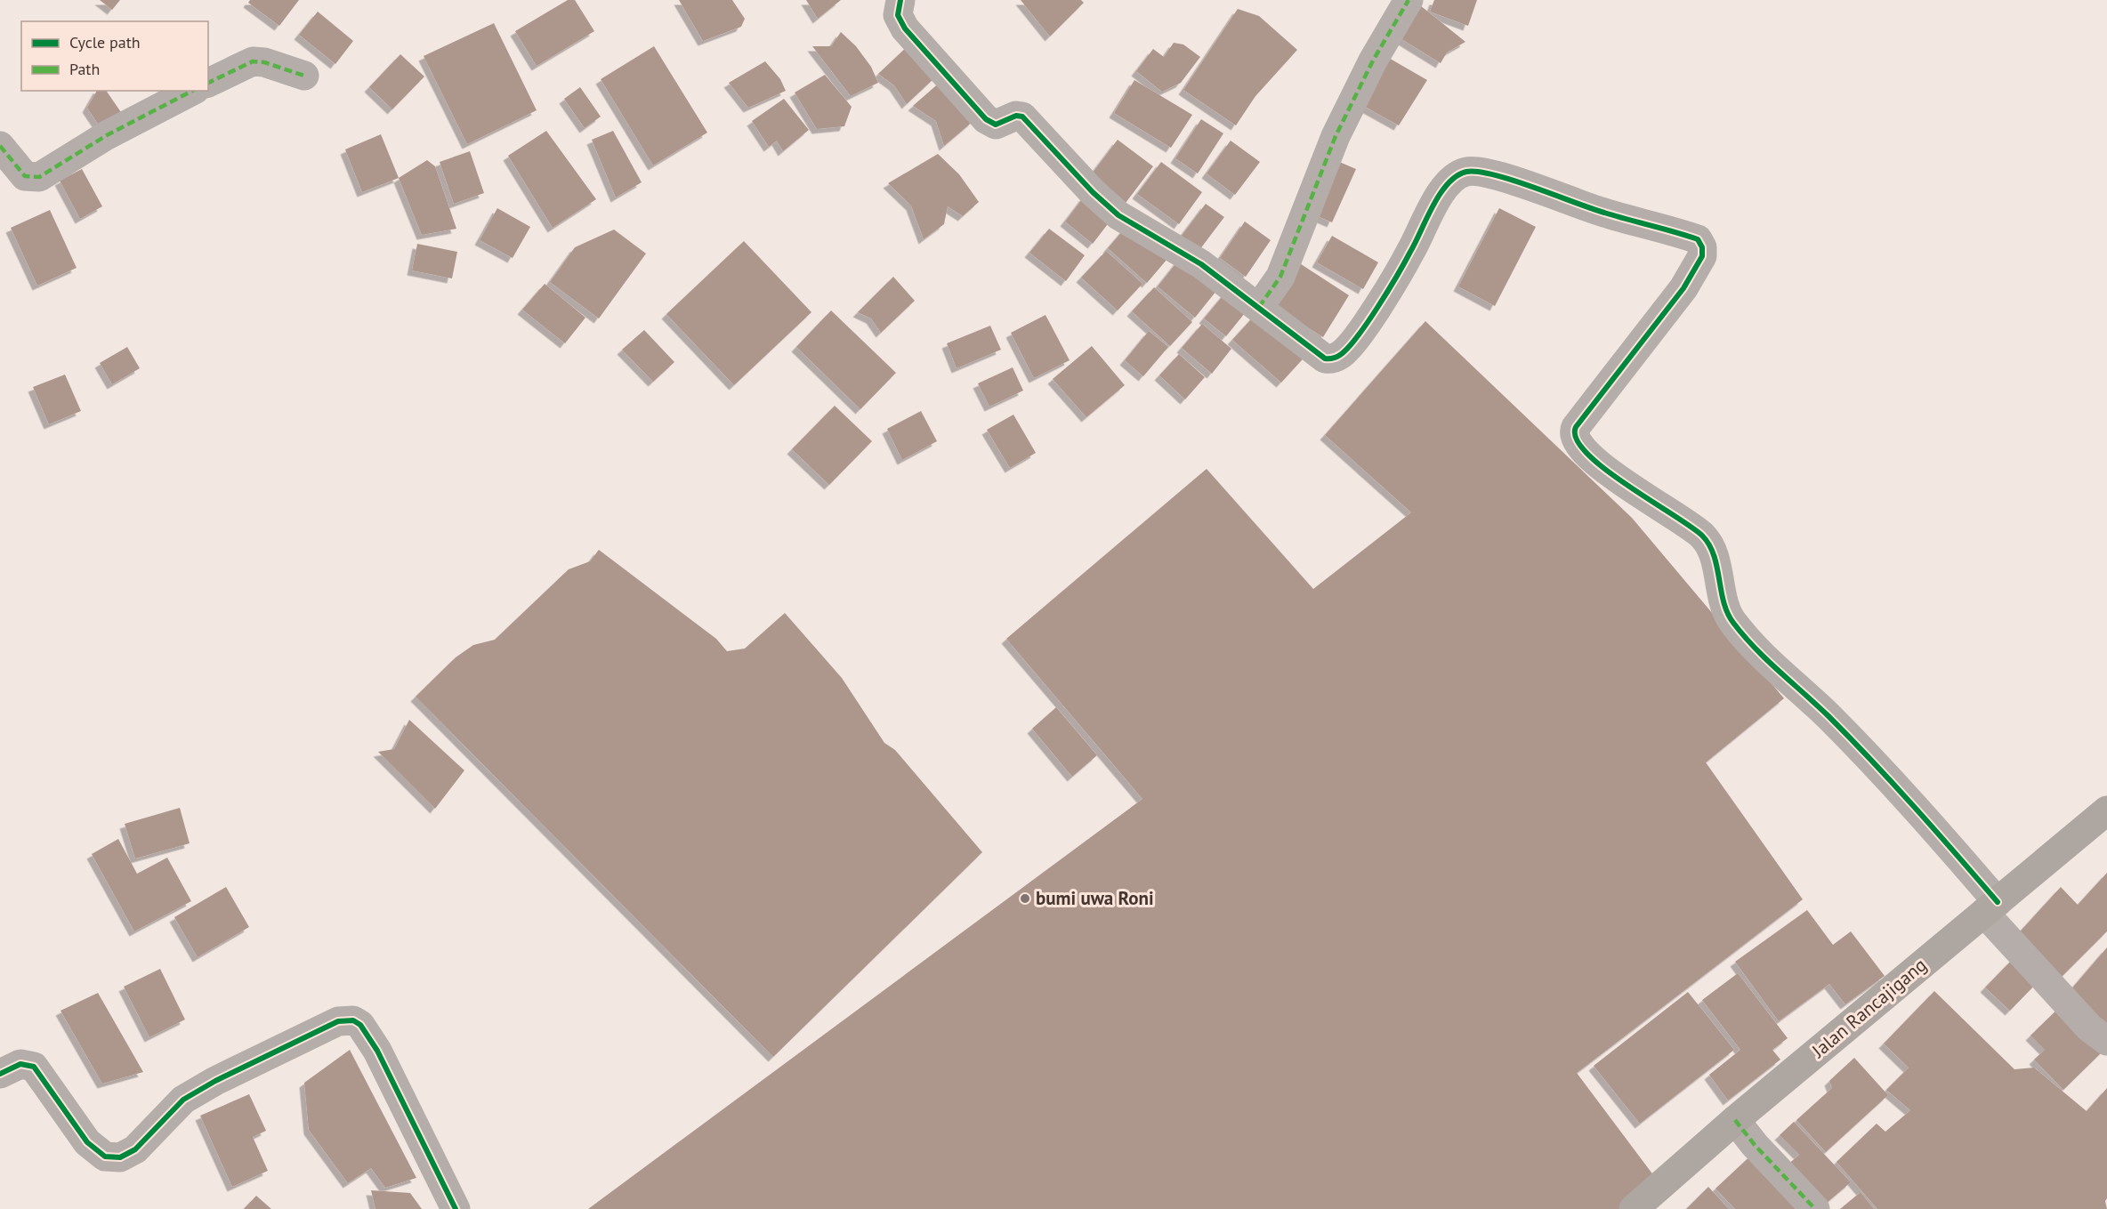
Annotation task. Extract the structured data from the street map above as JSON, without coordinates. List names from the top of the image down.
{
  "streets": {
    "main road": ["Jalan Rancajigang"]
  },
  "places": ["bumi uwa Roni"],
  "legend": ["Cycle path", "Path"]
}
